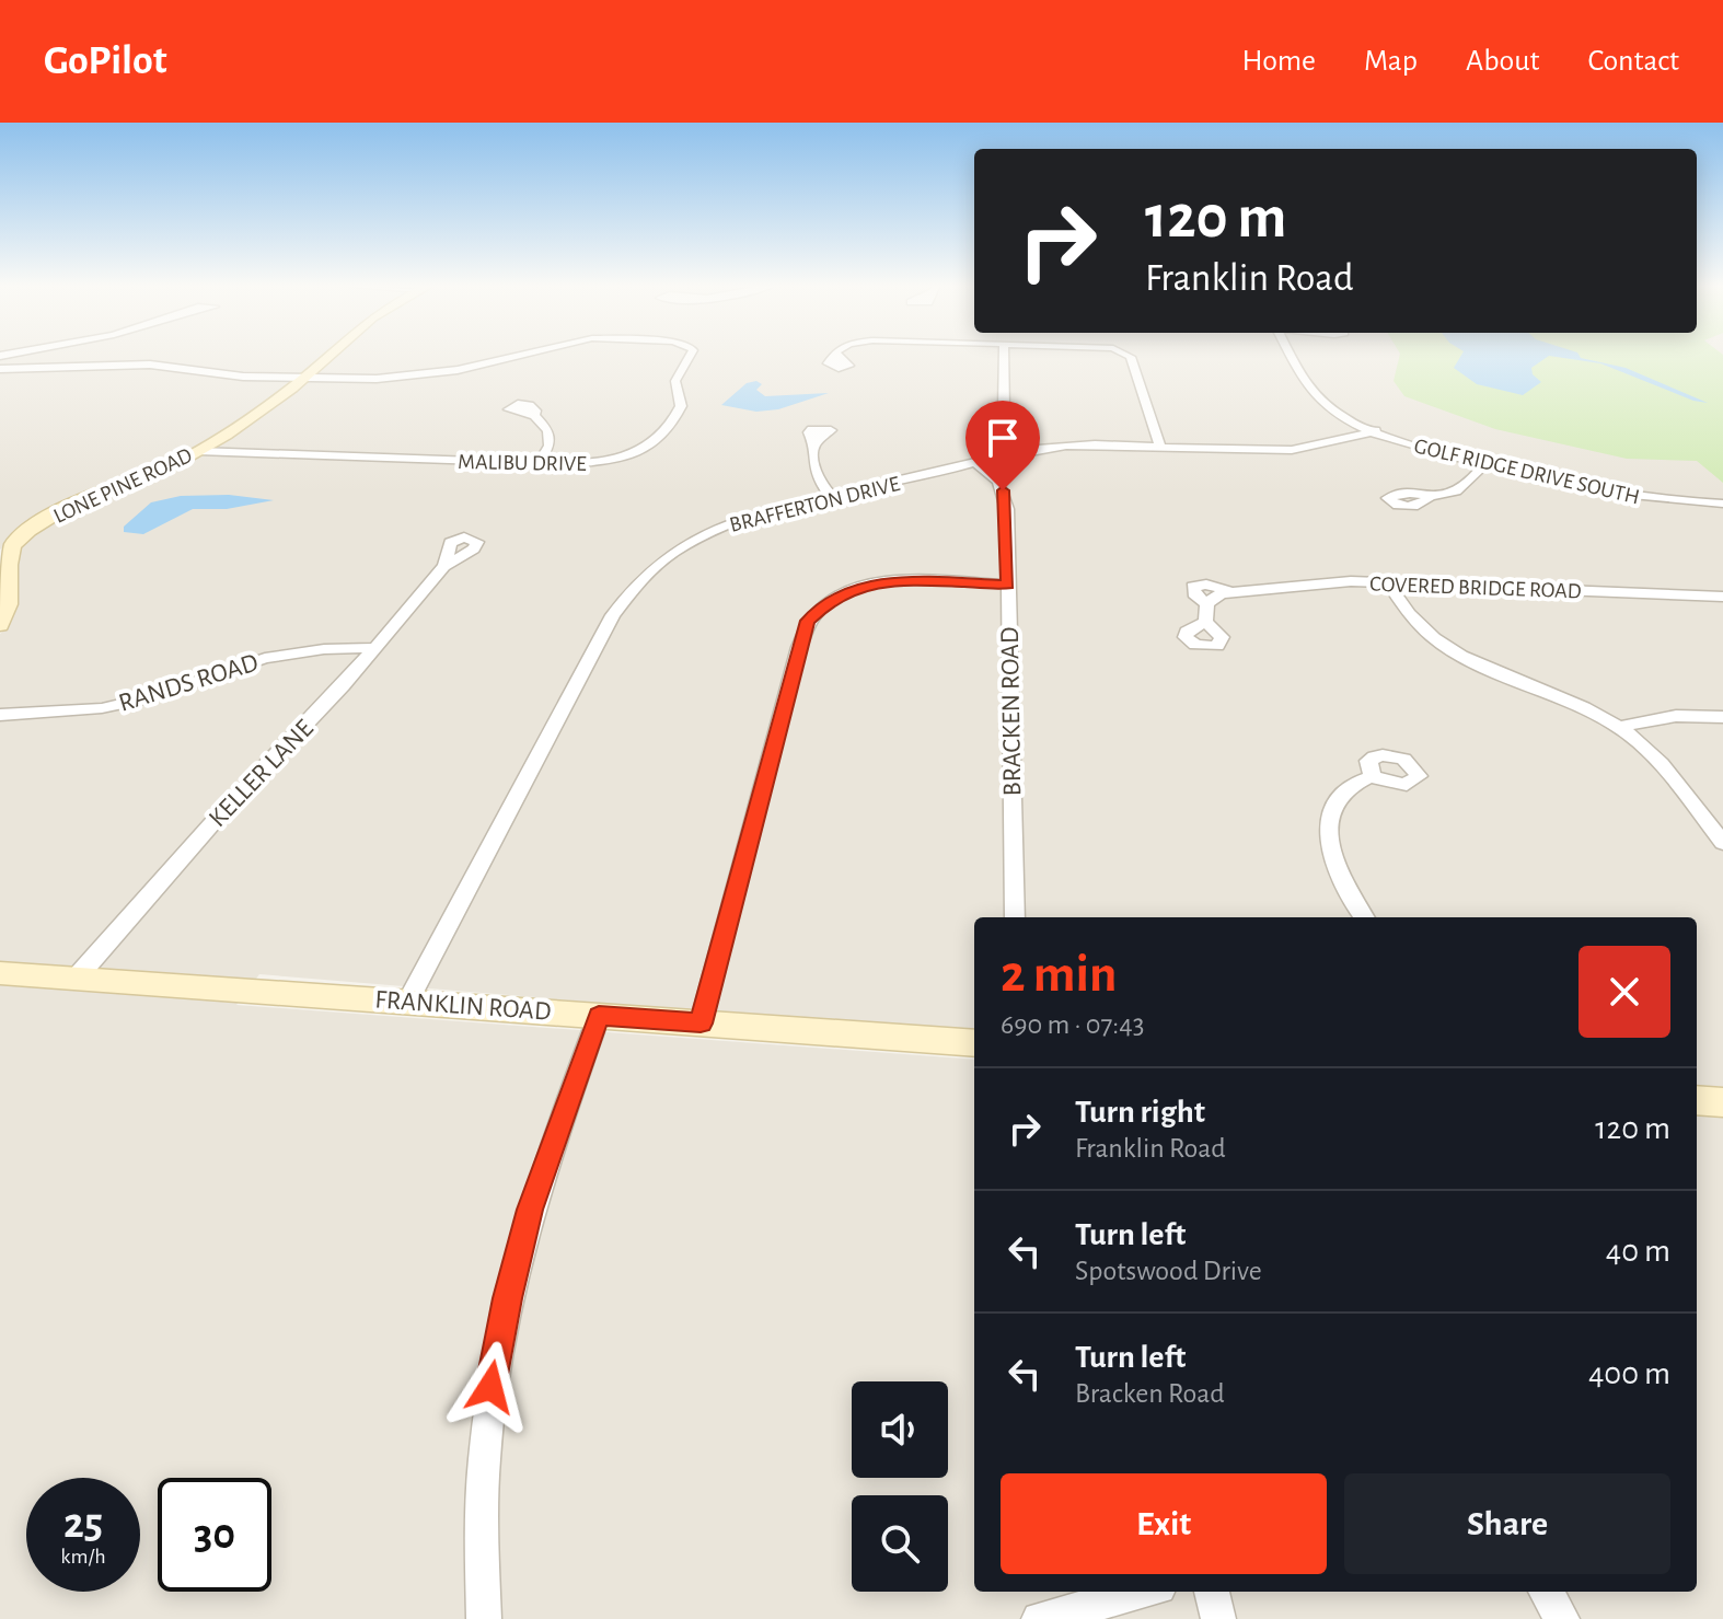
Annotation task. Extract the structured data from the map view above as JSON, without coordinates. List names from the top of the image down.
{
  "streets": {
    "street": [
      "MALIBU DRIVE",
      "GOLF RIDGE DRIVE SOUTH",
      "LONE PINE ROAD",
      "BRAFFERTON DRIVE",
      "COVERED BRIDGE ROAD",
      "RANDS ROAD",
      "BRACKEN ROAD",
      "KELLER LANE",
      "FRANKLIN ROAD"
    ]
  },
  "crossings": [
    ["MALIBU DRIVE", "LONE PINE ROAD"],
    ["GOLF RIDGE DRIVE SOUTH", "BRAFFERTON DRIVE"],
    ["BRAFFERTON DRIVE", "BRACKEN ROAD"],
    ["BRAFFERTON DRIVE", "FRANKLIN ROAD"],
    ["RANDS ROAD", "KELLER LANE"],
    ["KELLER LANE", "FRANKLIN ROAD"]
  ],
  "page": {
    "header": "GoPilot",
    "nav": [
      "Home",
      "Map",
      "About",
      "Contact"
    ],
    "turn": ["120 m", "Franklin Road"],
    "heading": ["2 min", "690 m · 07:43"],
    "list": [
      {
        "name": "Turn right",
        "note": "Franklin Road",
        "value": "120 m"
      },
      {
        "name": "Turn left",
        "note": "Spotswood Drive",
        "value": "40 m"
      },
      {
        "name": "Turn left",
        "note": "Bracken Road",
        "value": "400 m"
      }
    ],
    "buttons": ["Exit", "Share"],
    "speed": "25 km/h",
    "limit": "30"
  }
}
